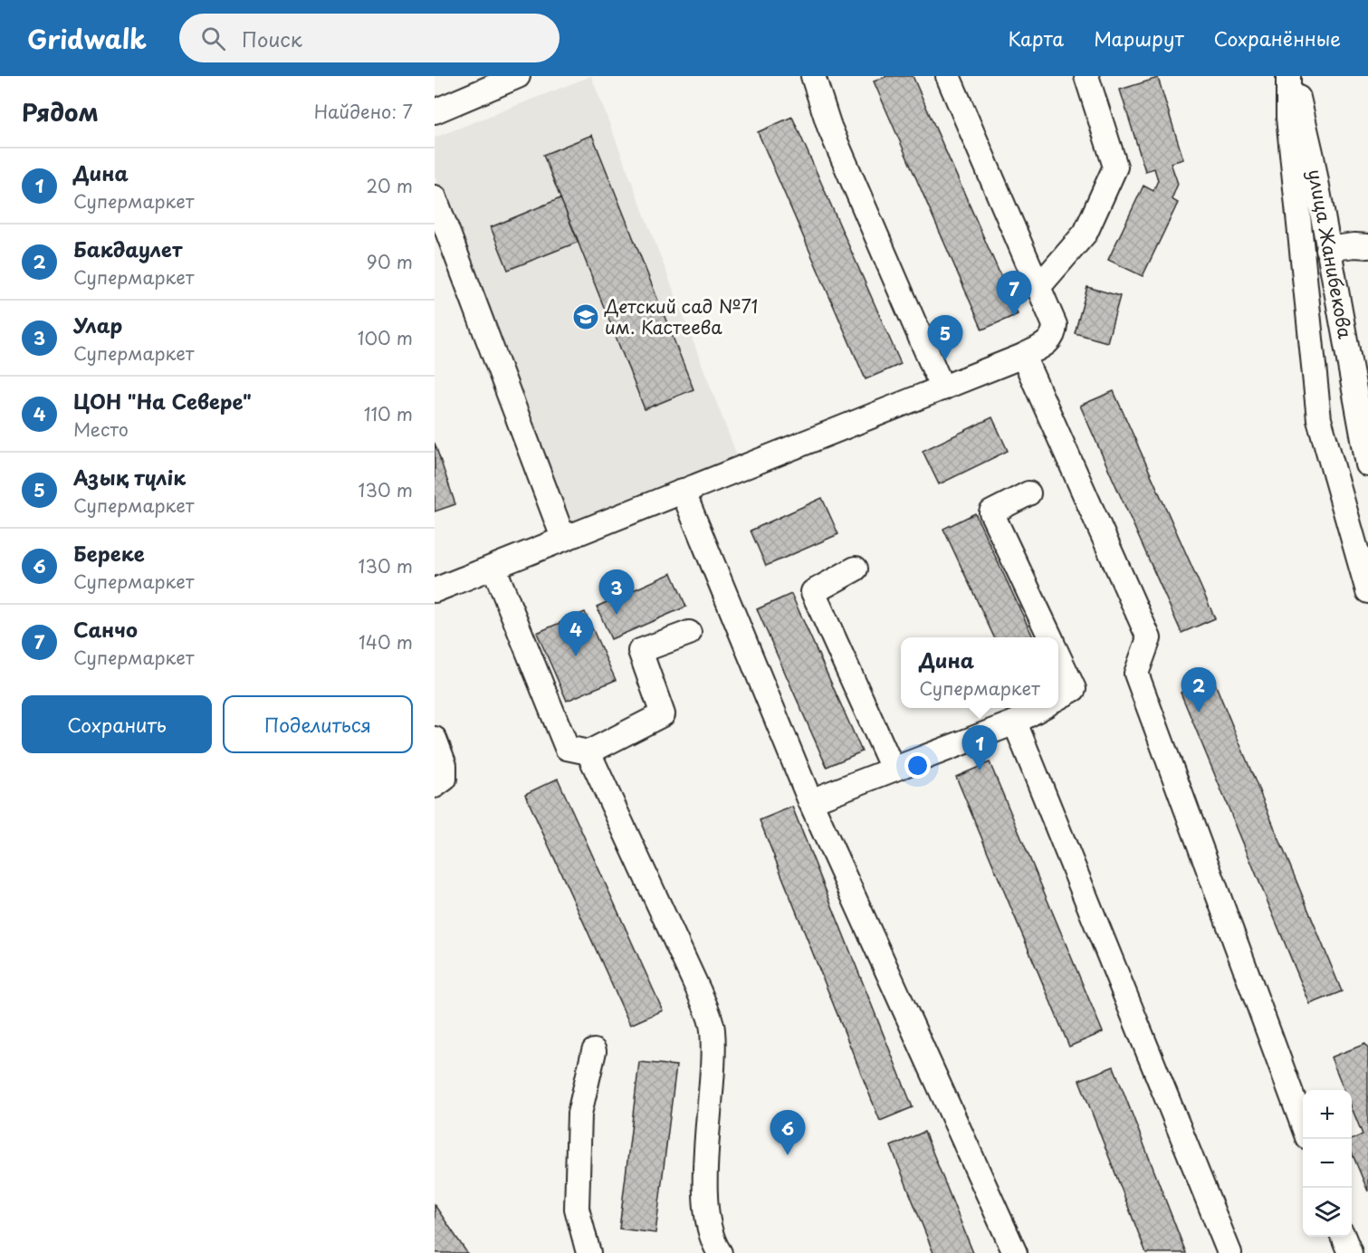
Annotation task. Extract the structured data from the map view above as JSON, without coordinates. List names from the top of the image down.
{
  "streets": {
    "street": ["улица Жанибекова"]
  },
  "places": {
    "school or university": ["Детский сад №71 им. Кастеева"]
  },
  "page": {
    "header": "Gridwalk",
    "search": "Поиск",
    "nav": ["Карта", "Маршрут", "Сохранённые"],
    "heading": ["Рядом", "Найдено: 7"],
    "list": [
      {
        "mark": "1",
        "name": "Дина",
        "note": "Супермаркет",
        "value": "20 m"
      },
      {
        "mark": "2",
        "name": "Бакдаулет",
        "note": "Супермаркет",
        "value": "90 m"
      },
      {
        "mark": "3",
        "name": "Улар",
        "note": "Супермаркет",
        "value": "100 m"
      },
      {
        "mark": "4",
        "name": "ЦОН \"На Севере\"",
        "note": "Место",
        "value": "110 m"
      },
      {
        "mark": "5",
        "name": "Азық түлік",
        "note": "Супермаркет",
        "value": "130 m"
      },
      {
        "mark": "6",
        "name": "Береке",
        "note": "Супермаркет",
        "value": "130 m"
      },
      {
        "mark": "7",
        "name": "Санчо",
        "note": "Супермаркет",
        "value": "140 m"
      }
    ],
    "pins": [
      "7",
      "5",
      "3",
      "4",
      "2",
      "1",
      "6"
    ],
    "popup": ["Дина", "Супермаркет"],
    "buttons": ["Сохранить", "Поделиться"],
    "map_buttons": ["+", "−"]
  }
}
